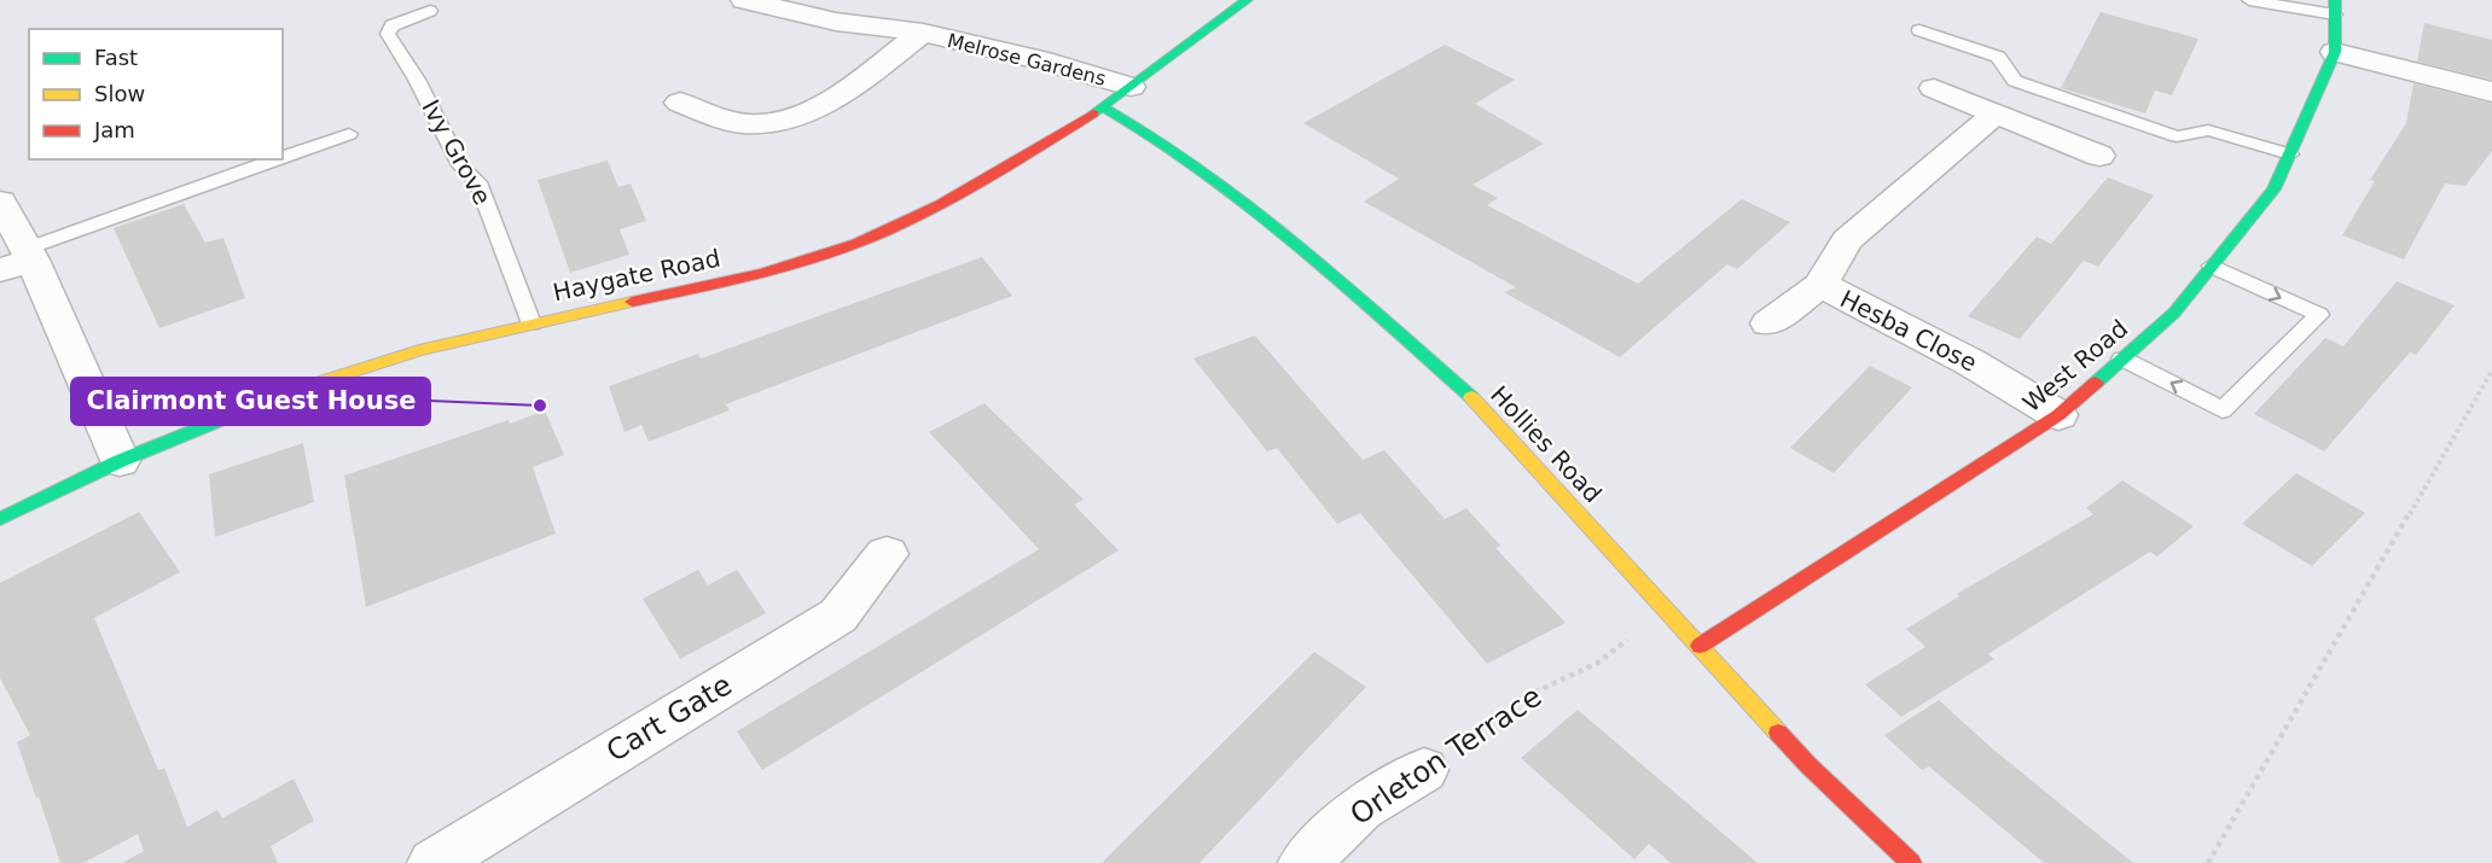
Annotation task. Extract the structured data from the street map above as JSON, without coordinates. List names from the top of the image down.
{
  "streets": {
    "street": [
      "Melrose Gardens",
      "Haygate Road",
      "Hesba Close",
      "West Road",
      "Hollies Road",
      "Cart Gate",
      "Orleton Terrace"
    ],
    "lane": ["Ivy Grove"]
  },
  "crossings": [
    ["Melrose Gardens", "Haygate Road"],
    ["Ivy Grove", "Haygate Road"],
    ["Haygate Road", "Hollies Road"],
    ["Hesba Close", "West Road"],
    ["West Road", "Hollies Road"],
    ["Hollies Road", "Orleton Terrace"]
  ],
  "places": ["Clairmont Guest House"],
  "legend": ["Fast", "Slow", "Jam"]
}
